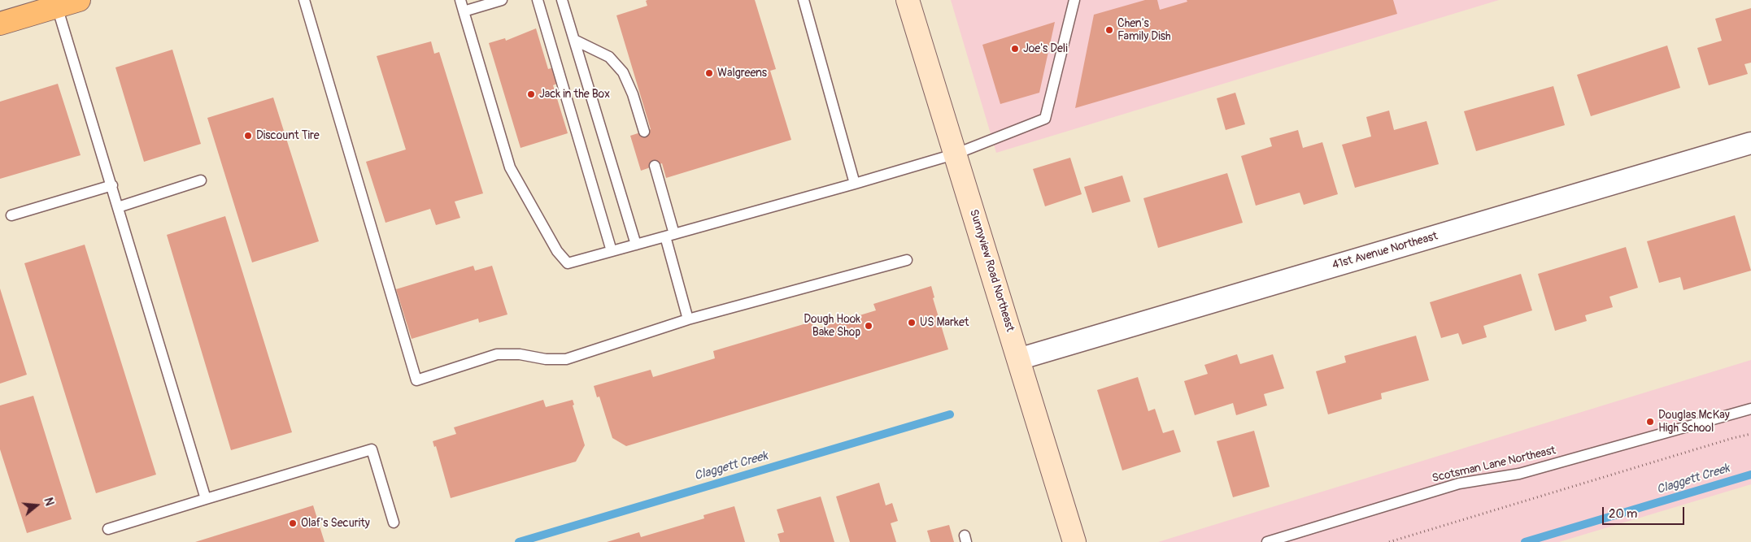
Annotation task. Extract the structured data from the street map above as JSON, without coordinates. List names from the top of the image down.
{
  "streets": {
    "main road": ["Sunnyview Road Northeast"],
    "street": ["41st Avenue Northeast"],
    "lane": ["Scotsman Lane Northeast"]
  },
  "crossings": [
    ["41st Avenue Northeast", "Sunnyview Road Northeast"]
  ],
  "water": ["Claggett Creek"],
  "places": [
    "Chen's Family Dish",
    "Joe's Deli",
    "Walgreens",
    "Jack in the Box",
    "Discount Tire",
    "US Market",
    "Dough Hook Bake Shop",
    "Douglas McKay High School",
    "Olaf's Security"
  ],
  "scale_bar": "20 m",
  "north": "right"
}
